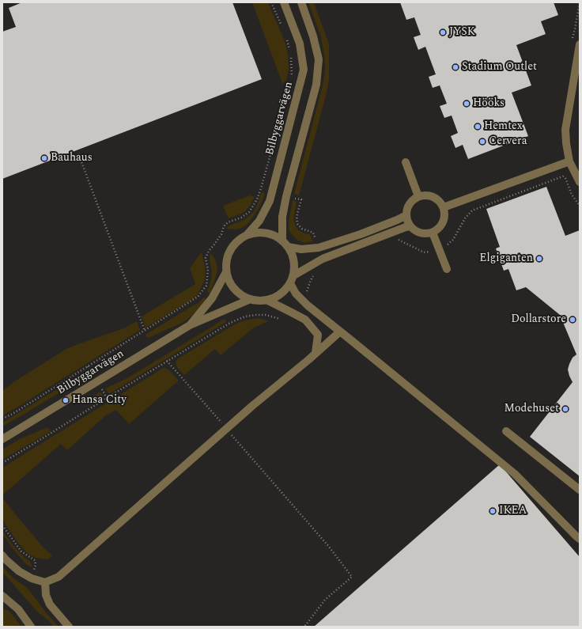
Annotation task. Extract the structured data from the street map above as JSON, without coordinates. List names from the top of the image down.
{
  "streets": {
    "street": ["Bilbyggarvägen"]
  },
  "places": [
    "JYSK",
    "Stadium Outlet",
    "Hööks",
    "Hemtex",
    "Cervera",
    "Bauhaus",
    "Elgiganten",
    "Dollarstore",
    "Hansa City",
    "Modehuset",
    "IKEA"
  ]
}
